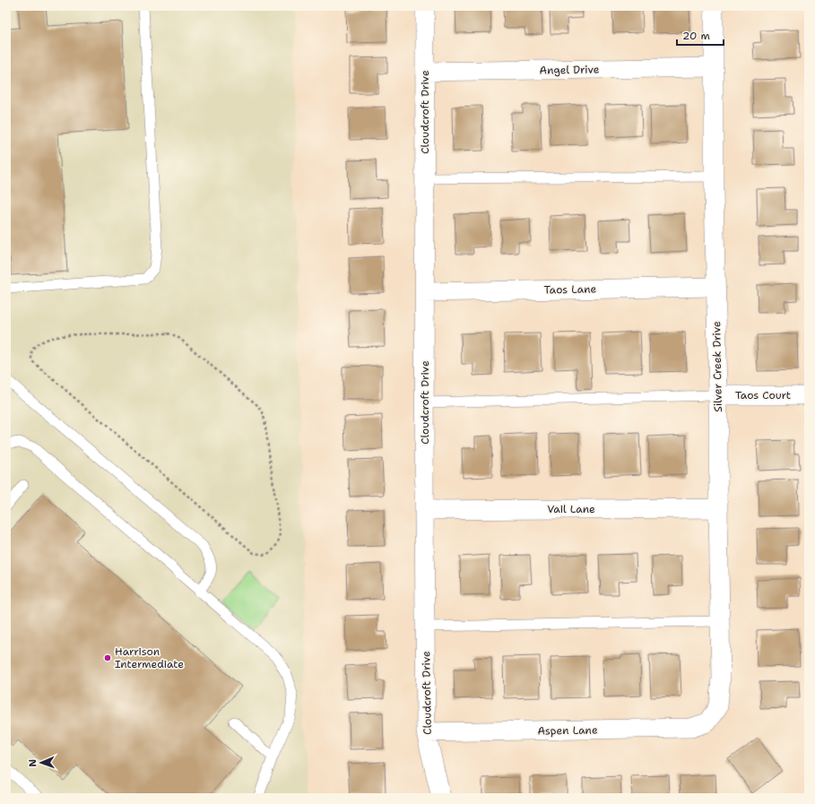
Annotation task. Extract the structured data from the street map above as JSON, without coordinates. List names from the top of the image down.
{
  "streets": {
    "street": [
      "Angel Drive",
      "Cloudcroft Drive",
      "Taos Lane",
      "Silver Creek Drive",
      "Taos Court",
      "Vail Lane",
      "Aspen Lane"
    ]
  },
  "crossings": [
    ["Angel Drive", "Cloudcroft Drive"],
    ["Angel Drive", "Silver Creek Drive"],
    ["Cloudcroft Drive", "Taos Lane"],
    ["Cloudcroft Drive", "Vail Lane"],
    ["Cloudcroft Drive", "Aspen Lane"],
    ["Taos Lane", "Silver Creek Drive"],
    ["Silver Creek Drive", "Taos Court"],
    ["Silver Creek Drive", "Vail Lane"],
    ["Silver Creek Drive", "Aspen Lane"]
  ],
  "places": ["Harrison Intermediate"],
  "scale_bar": "20 m",
  "north": "left"
}
